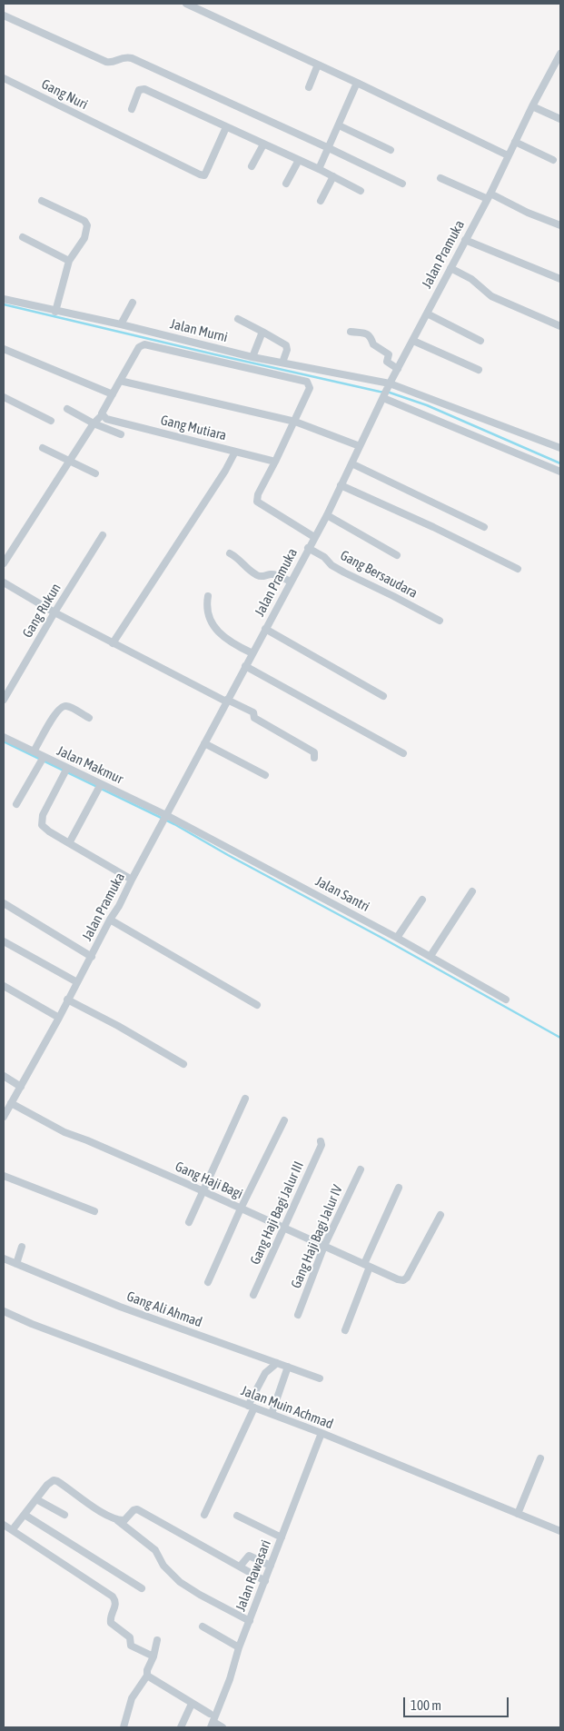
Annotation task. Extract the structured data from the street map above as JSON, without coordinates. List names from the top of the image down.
{
  "streets": {
    "street": [
      "Gang Nuri",
      "Jalan Pramuka",
      "Jalan Murni",
      "Gang Mutiara",
      "Gang Bersaudara",
      "Gang Rukun",
      "Jalan Makmur",
      "Jalan Santri",
      "Gang Haji Bagi",
      "Gang Haji Bagi Jalur III",
      "Gang Haji Bagi Jalur IV",
      "Gang Ali Ahmad",
      "Jalan Muin Achmad",
      "Jalan Rawasari"
    ]
  },
  "crossings": [
    ["Jalan Pramuka", "Jalan Murni"],
    ["Jalan Pramuka", "Gang Mutiara"],
    ["Jalan Pramuka", "Gang Bersaudara"],
    ["Jalan Pramuka", "Jalan Makmur"],
    ["Jalan Pramuka", "Jalan Santri"],
    ["Jalan Pramuka", "Gang Haji Bagi"],
    ["Jalan Makmur", "Jalan Santri"],
    ["Gang Haji Bagi", "Gang Haji Bagi Jalur III"],
    ["Gang Haji Bagi", "Gang Haji Bagi Jalur IV"],
    ["Jalan Muin Achmad", "Jalan Rawasari"]
  ],
  "scale_bar": "100 m"
}
